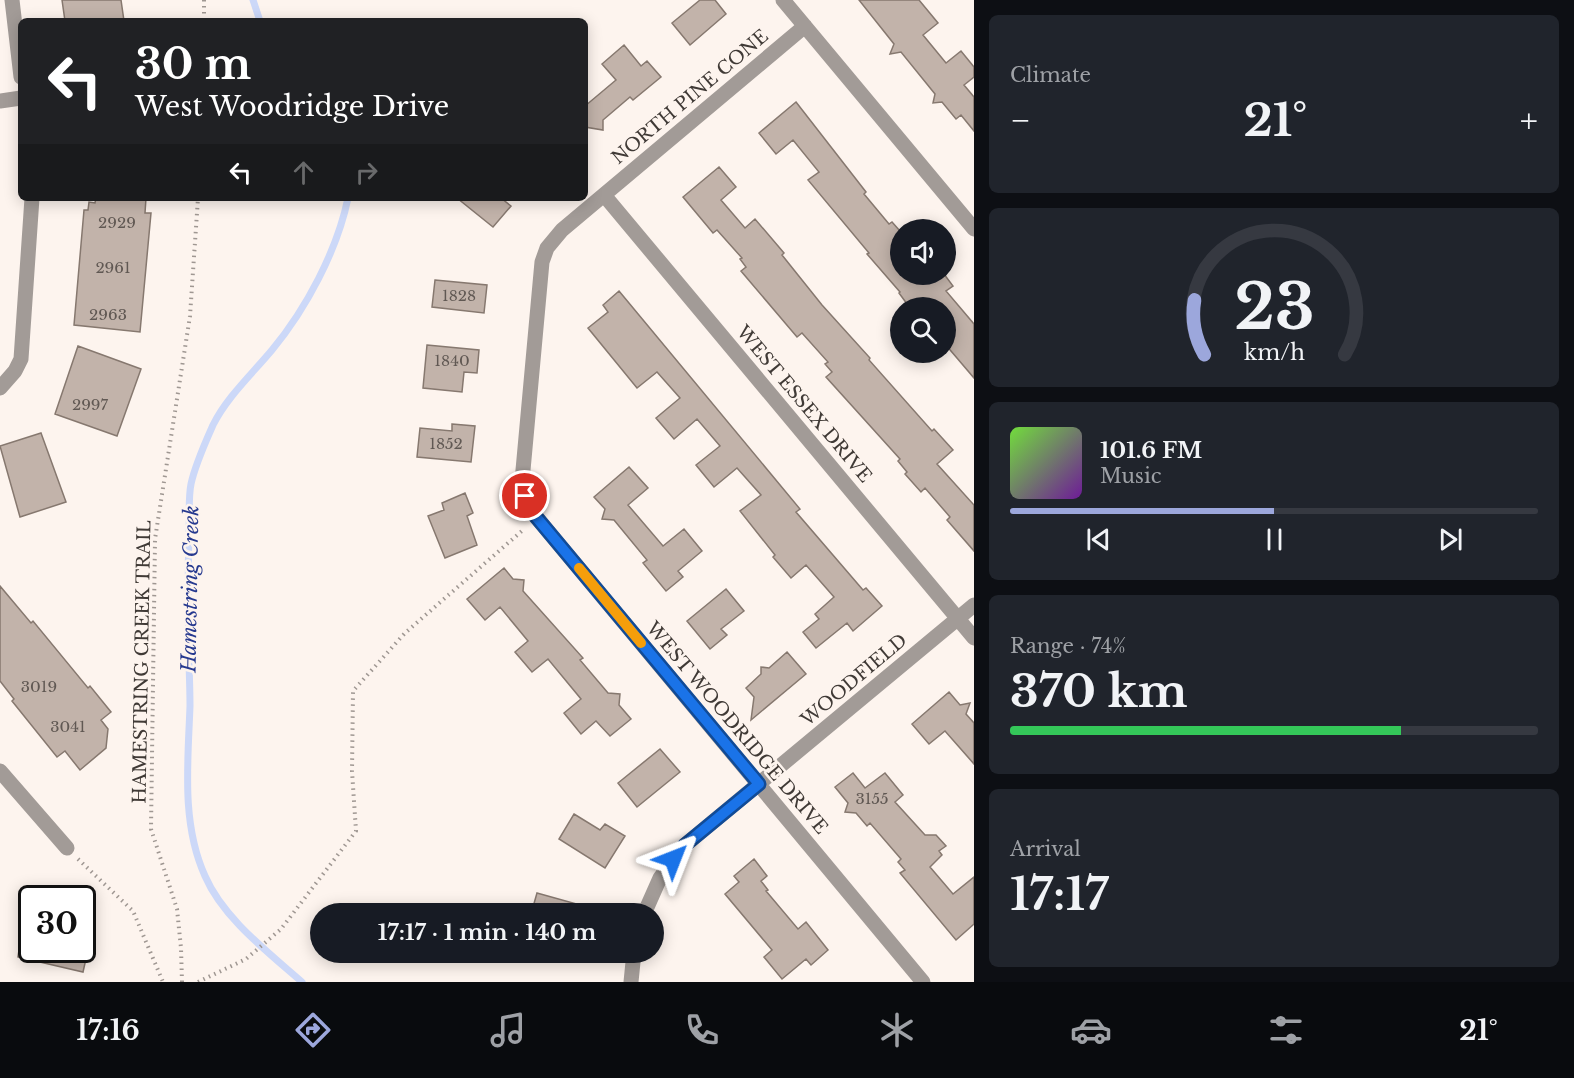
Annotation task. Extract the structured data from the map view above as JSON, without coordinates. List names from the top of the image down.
{
  "streets": {
    "street": [
      "NORTH PINE CONE",
      "WEST ESSEX DRIVE",
      "WOODFIELD",
      "WEST WOODRIDGE DRIVE"
    ],
    "path": ["HAMESTRING CREEK TRAIL"]
  },
  "crossings": [
    ["NORTH PINE CONE", "WEST ESSEX DRIVE"],
    ["NORTH PINE CONE", "WEST WOODRIDGE DRIVE"],
    ["WEST ESSEX DRIVE", "WOODFIELD"],
    ["WOODFIELD", "WEST WOODRIDGE DRIVE"]
  ],
  "water": ["Hamestring Creek"],
  "house_numbers": [
    "2929",
    "2961",
    "1828",
    "2963",
    "1840",
    "2997",
    "1852",
    "3019",
    "3041",
    "3155"
  ],
  "page": {
    "tile": [
      "Climate",
      ["Range · 74%", "370 km"],
      ["Arrival", "17:17"]
    ],
    "turn": ["30 m", "West Woodridge Drive"],
    "heat": ["−", "21°", "+"],
    "song": ["101.6 FM", "Music"],
    "limit": "30",
    "trip": "17:17 · 1 min · 140 m",
    "tabs": ["17:16", "21°"],
    "gauge": ["23", "km/h"]
  }
}
